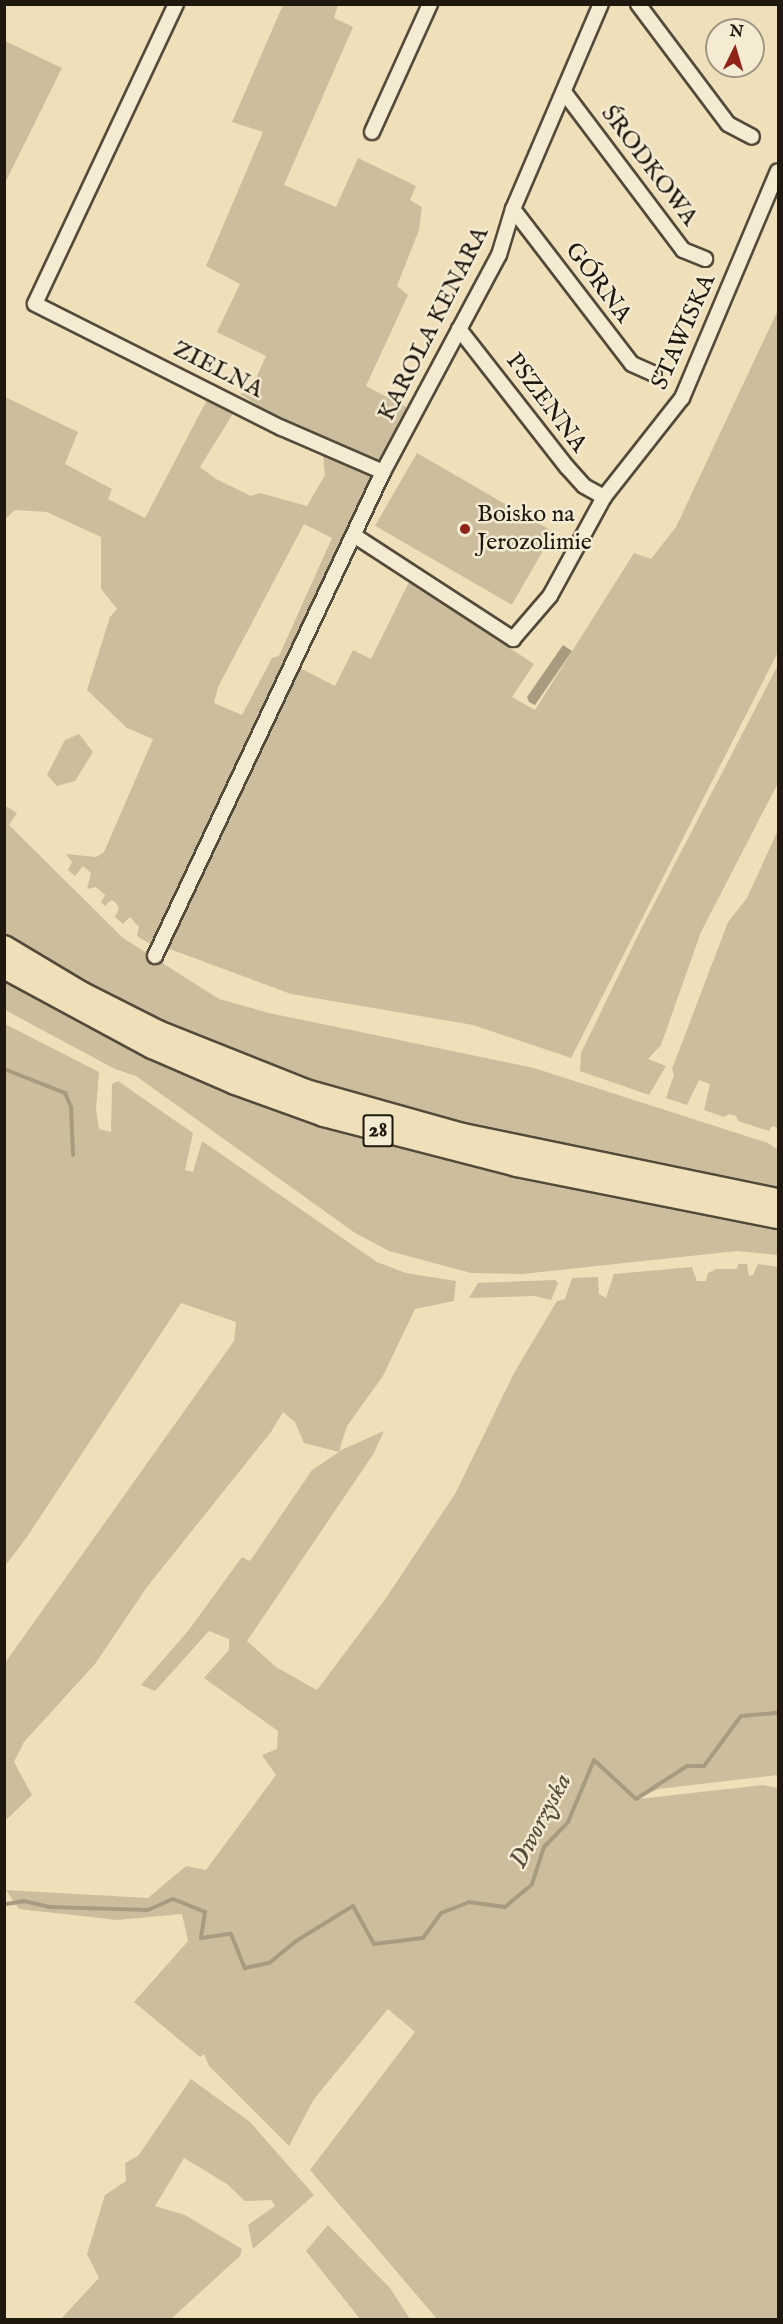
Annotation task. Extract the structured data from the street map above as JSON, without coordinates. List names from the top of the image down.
{
  "streets": {
    "main road": ["28"],
    "street": [
      "ŚRODKOWA",
      "GÓRNA",
      "KAROLA KENARA",
      "STAWISKA",
      "ZIELNA",
      "PSZENNA"
    ]
  },
  "crossings": [
    ["ŚRODKOWA", "KAROLA KENARA"],
    ["GÓRNA", "KAROLA KENARA"],
    ["KAROLA KENARA", "STAWISKA"],
    ["KAROLA KENARA", "ZIELNA"],
    ["KAROLA KENARA", "PSZENNA"],
    ["STAWISKA", "PSZENNA"]
  ],
  "water": ["Dworzyska"],
  "places": ["Boisko na Jerozolimie"],
  "north": "top"
}
